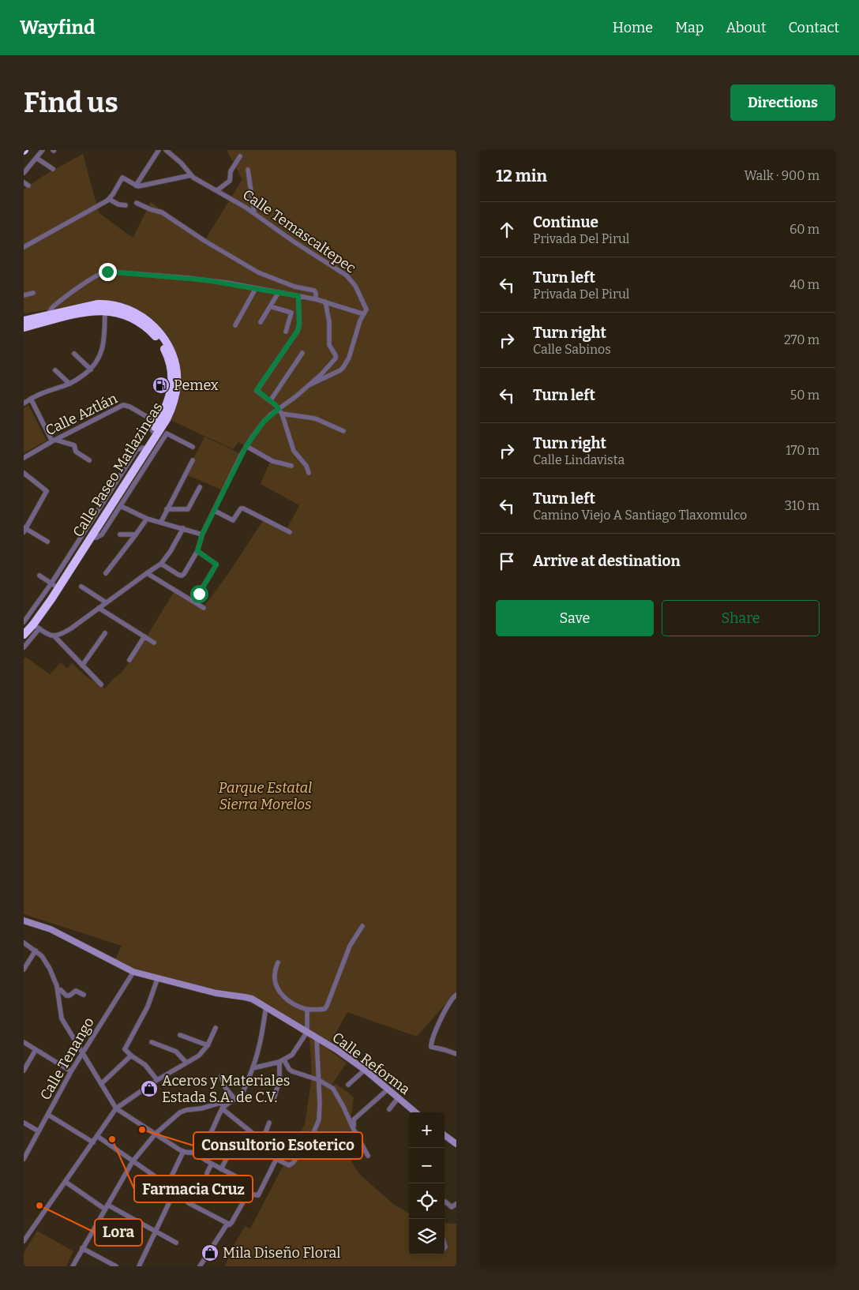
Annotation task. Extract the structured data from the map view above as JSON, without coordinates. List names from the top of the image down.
{
  "streets": {
    "highway": ["Calle Paseo Matlazincas"],
    "street": [
      "Calle Temascaltepec",
      "Calle Aztlán",
      "Calle Tenango",
      "Calle Reforma"
    ]
  },
  "crossings": [
    ["Calle Tenango", "Calle Reforma"]
  ],
  "parks": ["Parque Estatal Sierra Morelos"],
  "places": {
    "fuel station": ["Pemex"],
    "shop": ["Aceros y Materiales Estada S.A. de C.V.", "Mila Diseño Floral"],
    "other": ["Consultorio Esoterico", "Farmacia Cruz", "Lora"]
  },
  "page": {
    "header": "Wayfind",
    "nav": [
      "Home",
      "Map",
      "About",
      "Contact"
    ],
    "buttons": [
      "Directions",
      ["Save", "Share"]
    ],
    "title": "Find us",
    "heading": ["12 min", "Walk · 900 m"],
    "list": [
      ["Continue", "Privada Del Pirul", "60 m"],
      ["Turn left", "Privada Del Pirul", "40 m"],
      ["Turn right", "Calle Sabinos", "270 m"],
      ["Turn left", "50 m"],
      ["Turn right", "Calle Lindavista", "170 m"],
      ["Turn left", "Camino Viejo A Santiago Tlaxomulco", "310 m"],
      "Arrive at destination"
    ],
    "map_buttons": ["+", "−"]
  }
}
